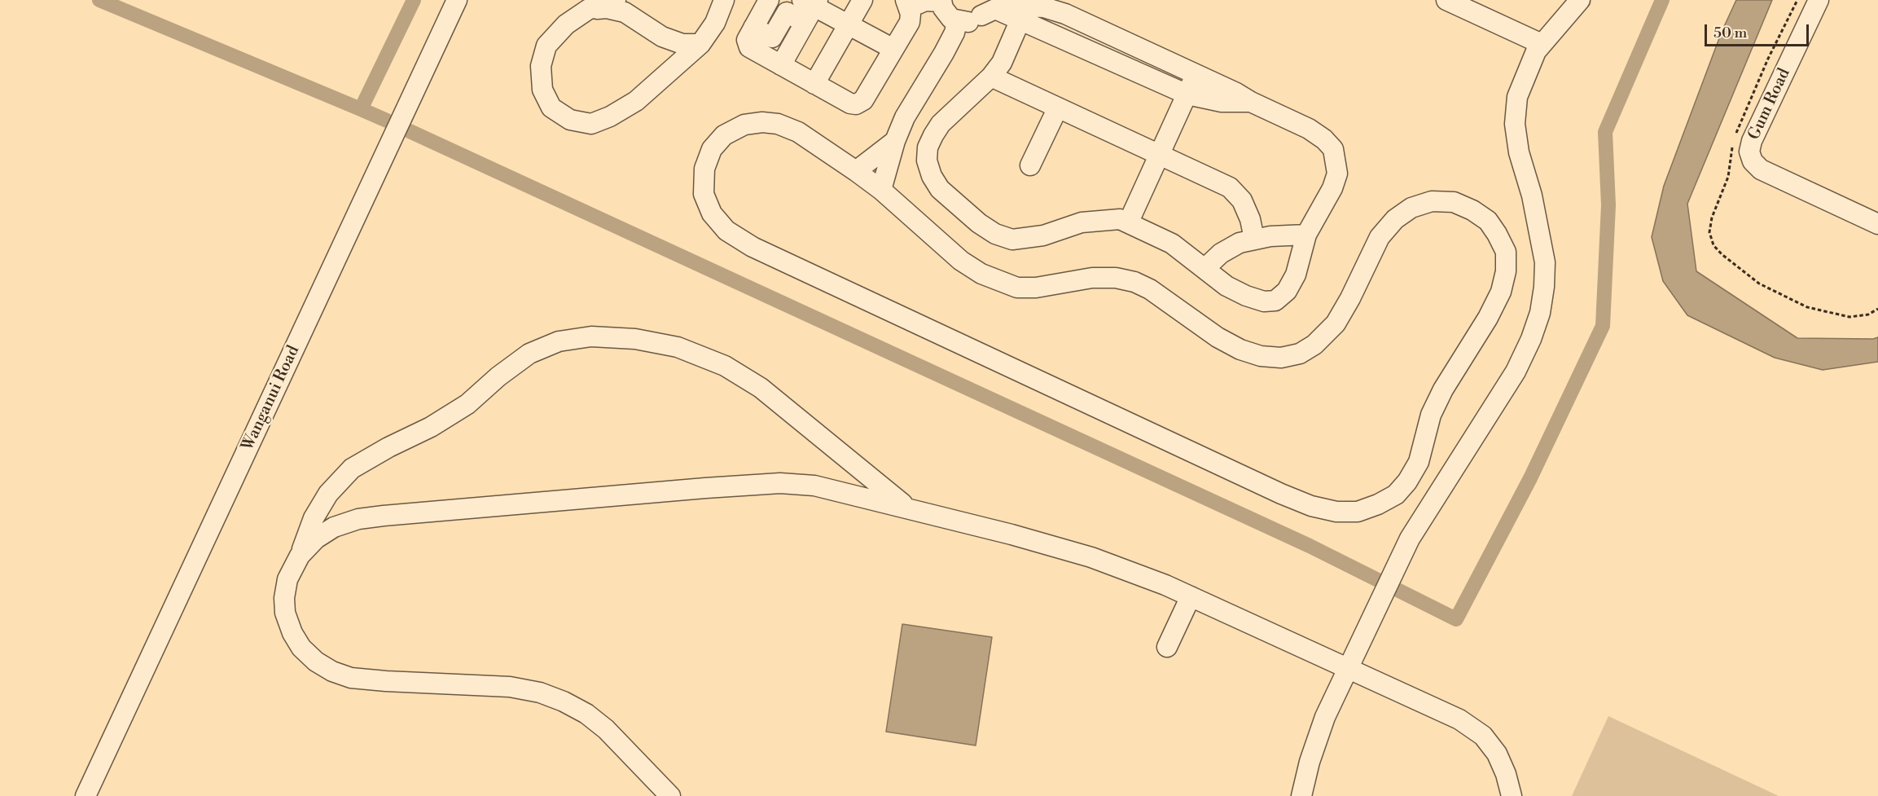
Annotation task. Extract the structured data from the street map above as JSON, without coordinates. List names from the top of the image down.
{
  "streets": {
    "street": ["Gum Road", "Wanganui Road"]
  },
  "scale_bar": "50 m"
}
